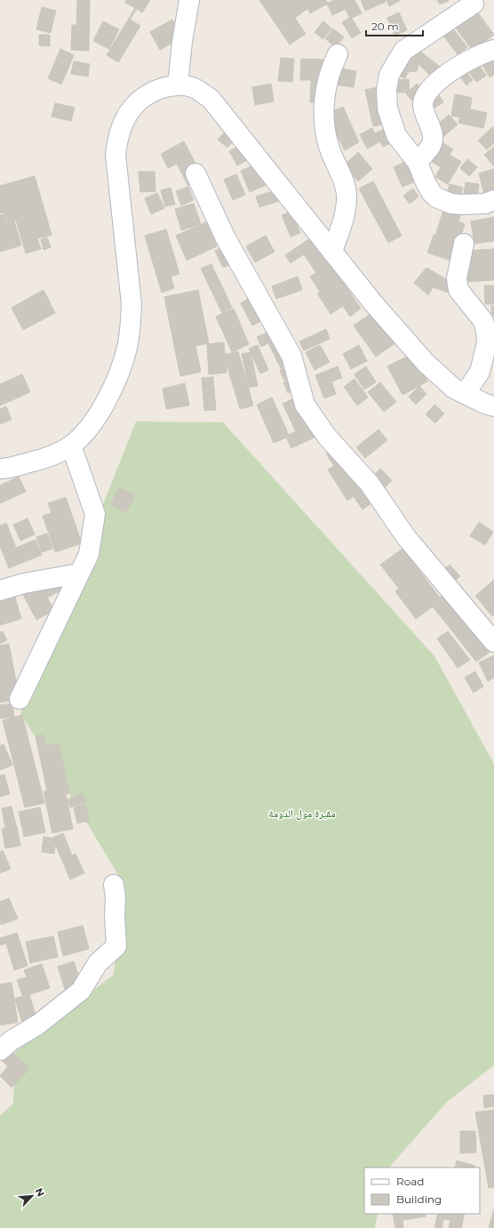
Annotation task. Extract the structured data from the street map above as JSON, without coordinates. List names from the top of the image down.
{
  "parks": ["مقبرة مول الدومة"],
  "legend": ["Road", "Building"],
  "scale_bar": "20 m",
  "north": "top right"
}
